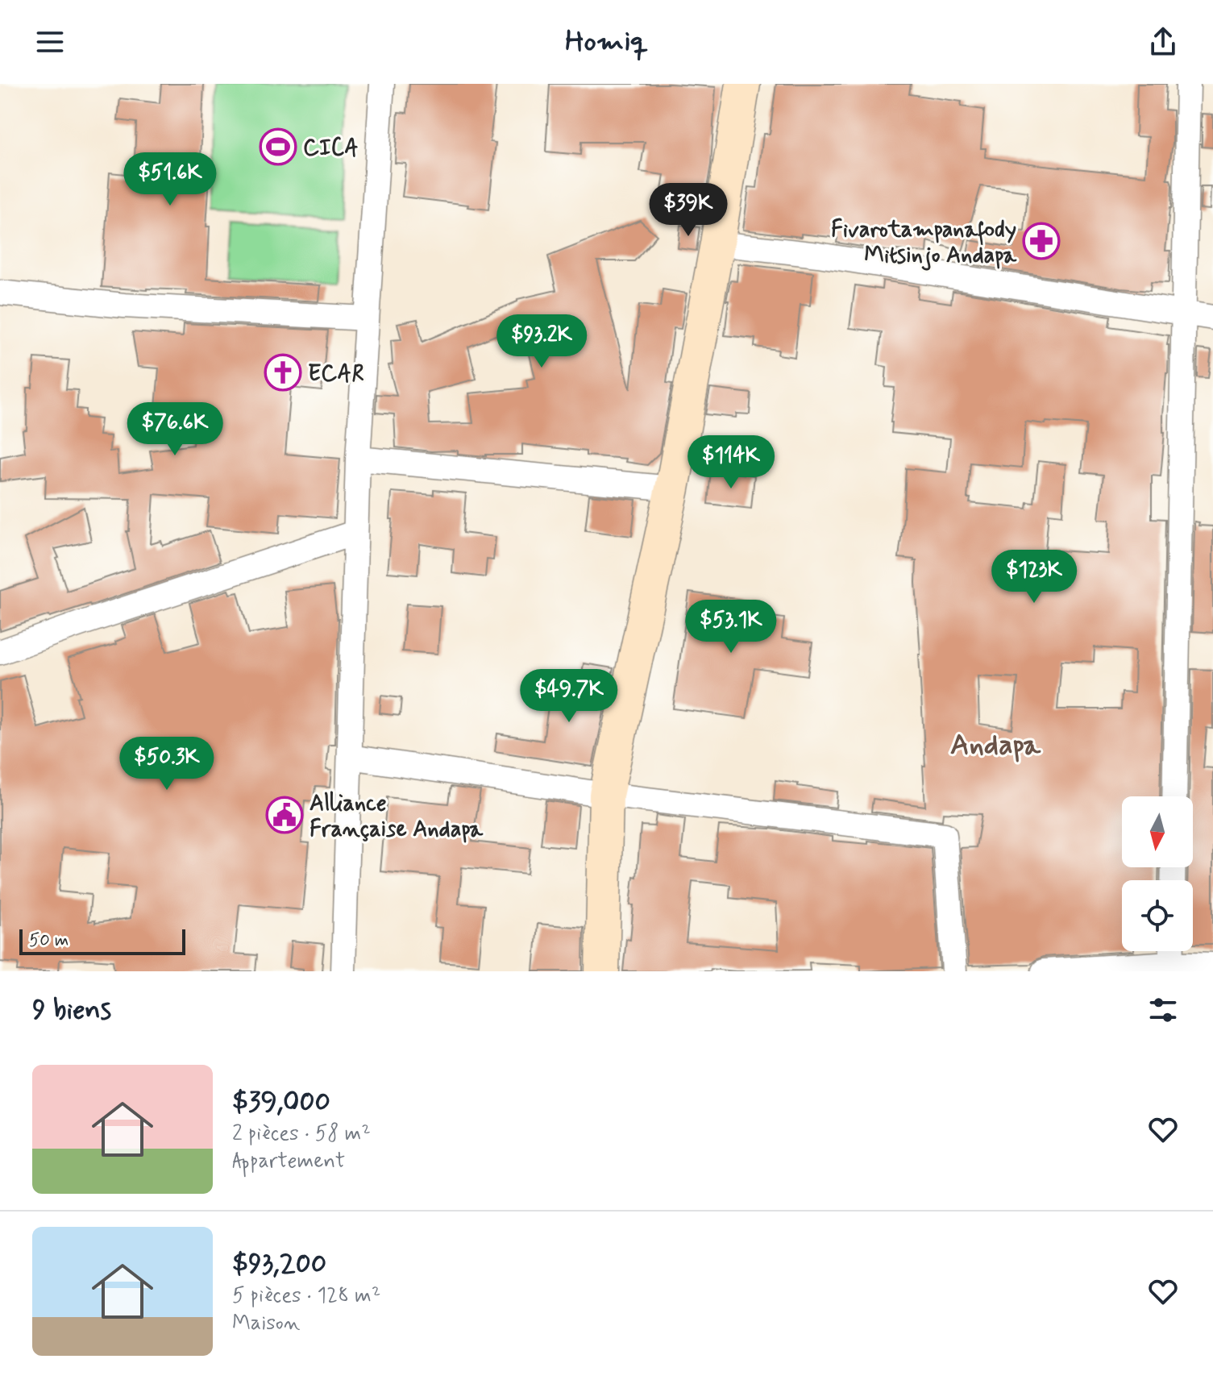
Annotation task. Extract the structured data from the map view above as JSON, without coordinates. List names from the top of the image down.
{
  "districts": ["Andapa"],
  "places": {
    "sports": ["CICA"],
    "pharmacy": ["Fivarotampanafody Mitsinjo Andapa"],
    "church": ["ECAR"],
    "public building": ["Alliance Française Andapa"]
  },
  "scale_bar": "50 m",
  "north": "bottom",
  "page": {
    "header": "Homiq",
    "price": [
      "$51.6K",
      "$39K",
      "$93.2K",
      "$76.6K",
      "$114K",
      "$123K",
      "$53.1K",
      "$49.7K",
      "$50.3K"
    ],
    "scale": "50 m",
    "heading": "9 biens",
    "list": [
      {
        "name": "$39,000",
        "note": "2 pièces · 58 m² · Appartement"
      },
      {
        "name": "$93,200",
        "note": "5 pièces · 128 m² · Maison"
      }
    ]
  }
}
